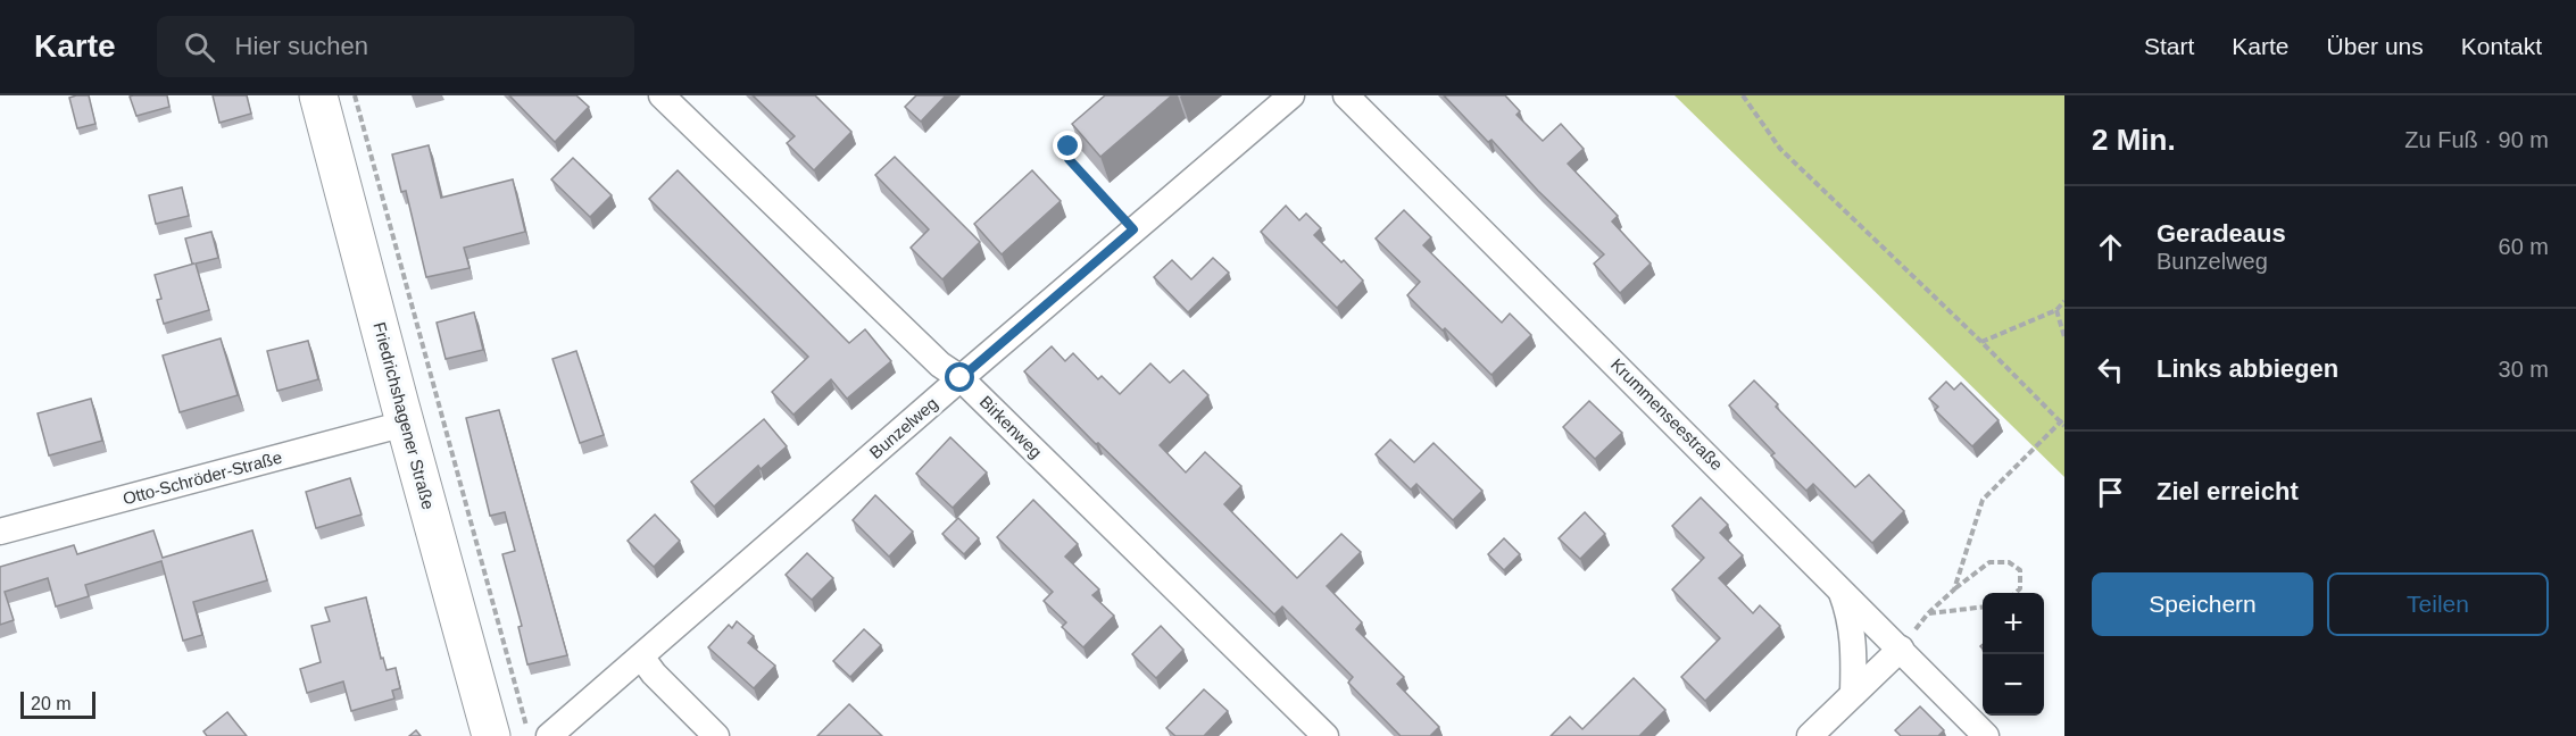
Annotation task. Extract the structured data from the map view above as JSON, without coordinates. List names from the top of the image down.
{
  "streets": {
    "main road": ["Friedrichshagener Straße"],
    "street": [
      "Krummenseestraße",
      "Birkenweg",
      "Bunzelweg",
      "Otto-Schröder-Straße"
    ]
  },
  "crossings": [
    ["Friedrichshagener Straße", "Otto-Schröder-Straße"],
    ["Birkenweg", "Bunzelweg"]
  ],
  "scale_bar": "20 m",
  "page": {
    "header": "Karte",
    "search": "Hier suchen",
    "nav": [
      "Start",
      "Karte",
      "Über uns",
      "Kontakt"
    ],
    "heading": ["2 Min.", "Zu Fuß · 90 m"],
    "list": [
      ["Geradeaus", "Bunzelweg", "60 m"],
      ["Links abbiegen", "30 m"],
      "Ziel erreicht"
    ],
    "buttons": ["Speichern", "Teilen"],
    "map_buttons": ["+", "−"],
    "scale": "20 m"
  }
}
